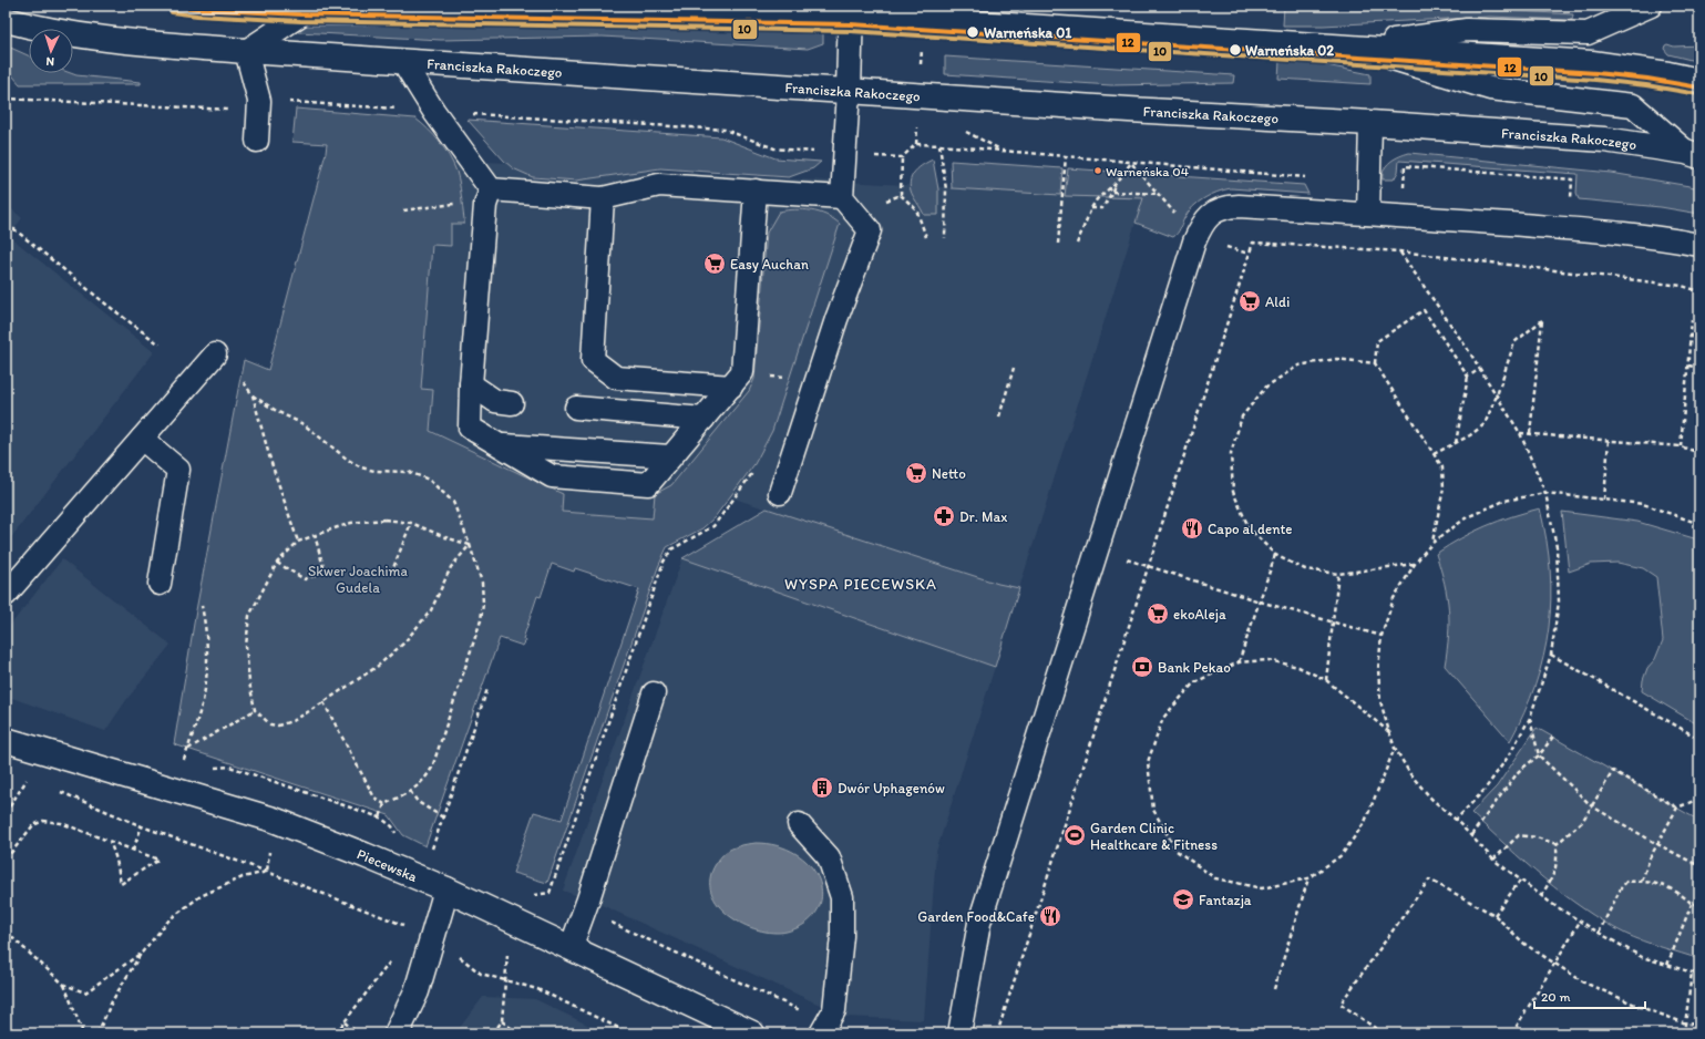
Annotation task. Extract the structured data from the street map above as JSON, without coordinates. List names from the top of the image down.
{
  "streets": {
    "main road": ["Franciszka Rakoczego", "Piecewska"]
  },
  "districts": ["WYSPA PIECEWSKA"],
  "parks": ["Skwer Joachima Gudela"],
  "places": {
    "other": ["Warneńska 01", "Warneńska 02", "Warneńska 04"],
    "supermarket": [
      "Easy Auchan",
      "Aldi",
      "Netto",
      "ekoAleja"
    ],
    "pharmacy": ["Dr. Max"],
    "restaurant": ["Capo al dente", "Garden Food&Cafe"],
    "bank": ["Bank Pekao"],
    "building": ["Dwór Uphagenów"],
    "sports": ["Garden Clinic Healthcare & Fitness"],
    "school or university": ["Fantazja"]
  },
  "lines": ["transit line 12", "transit line 10"],
  "scale_bar": "20 m",
  "north": "bottom"
}
